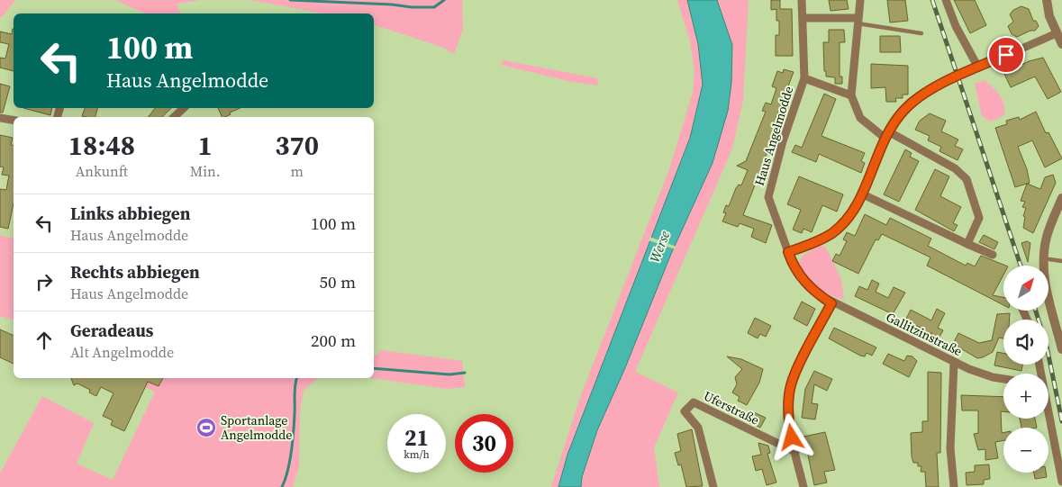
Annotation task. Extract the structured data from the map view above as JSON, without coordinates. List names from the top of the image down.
{
  "streets": {
    "street": ["Haus Angelmodde", "Gallitzinstraße", "Uferstraße"]
  },
  "crossings": [
    ["Haus Angelmodde", "Gallitzinstraße"]
  ],
  "water": ["Werse"],
  "places": {
    "sports": ["Sportanlage Angelmodde"]
  },
  "north": "top right",
  "page": {
    "turn": ["100 m", "Haus Angelmodde"],
    "eta": [
      "18:48",
      "Ankunft",
      "1",
      "Min.",
      "370",
      "m"
    ],
    "list": [
      {
        "name": "Links abbiegen",
        "note": "Haus Angelmodde",
        "value": "100 m"
      },
      {
        "name": "Rechts abbiegen",
        "note": "Haus Angelmodde",
        "value": "50 m"
      },
      {
        "name": "Geradeaus",
        "note": "Alt Angelmodde",
        "value": "200 m"
      }
    ],
    "map_buttons": ["+", "−"],
    "speed": "21 km/h",
    "limit": "30"
  }
}
